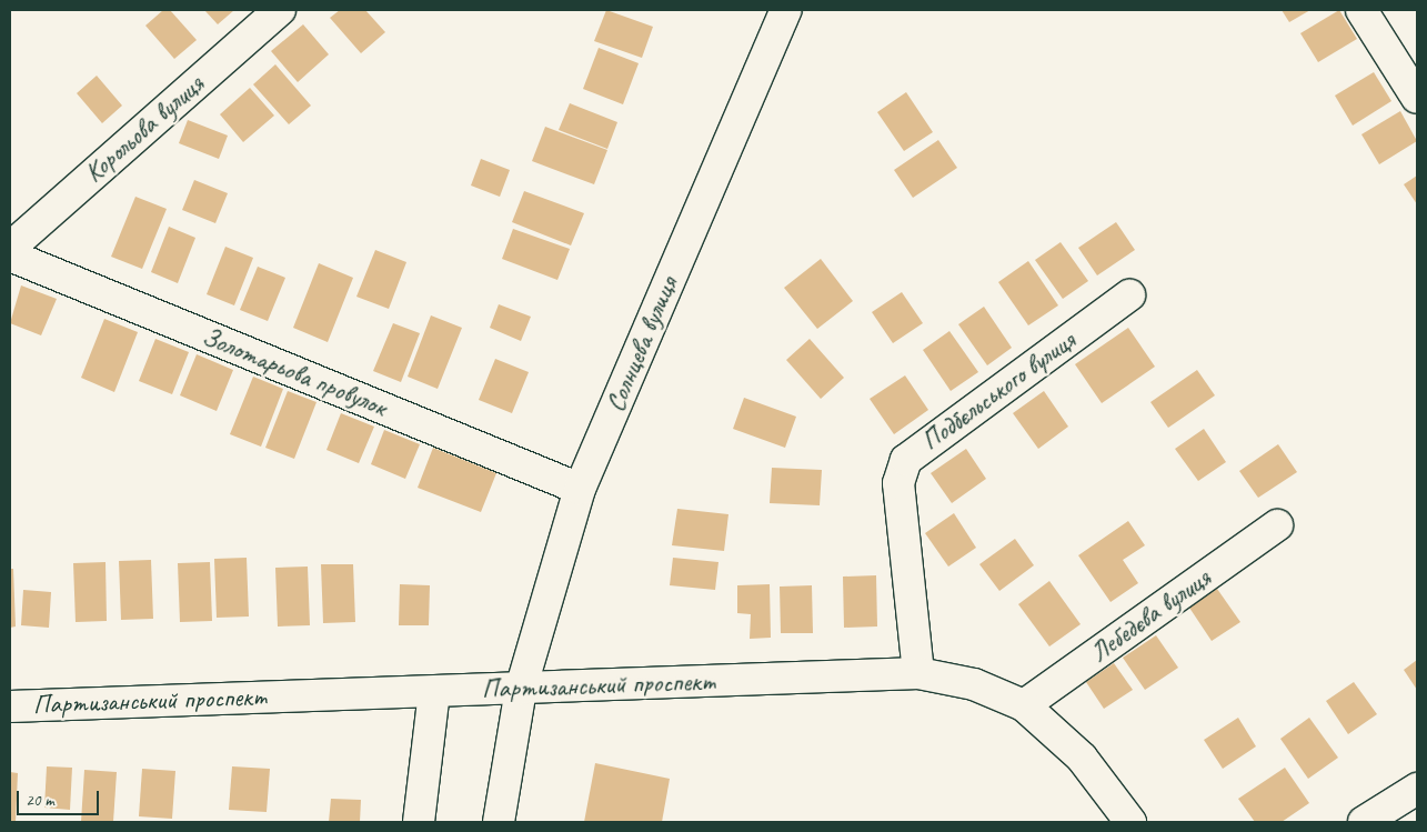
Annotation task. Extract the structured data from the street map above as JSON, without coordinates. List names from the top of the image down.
{
  "streets": {
    "street": [
      "Корольова вулиця",
      "Солнцева вулиця",
      "Золотарьова провулок",
      "Подбєльського вулиця",
      "Лебедєва вулиця",
      "Партизанський проспект"
    ]
  },
  "crossings": [
    ["Солнцева вулиця", "Золотарьова провулок"],
    ["Солнцева вулиця", "Партизанський проспект"],
    ["Подбєльського вулиця", "Партизанський проспект"],
    ["Лебедєва вулиця", "Партизанський проспект"]
  ],
  "scale_bar": "20 m"
}
